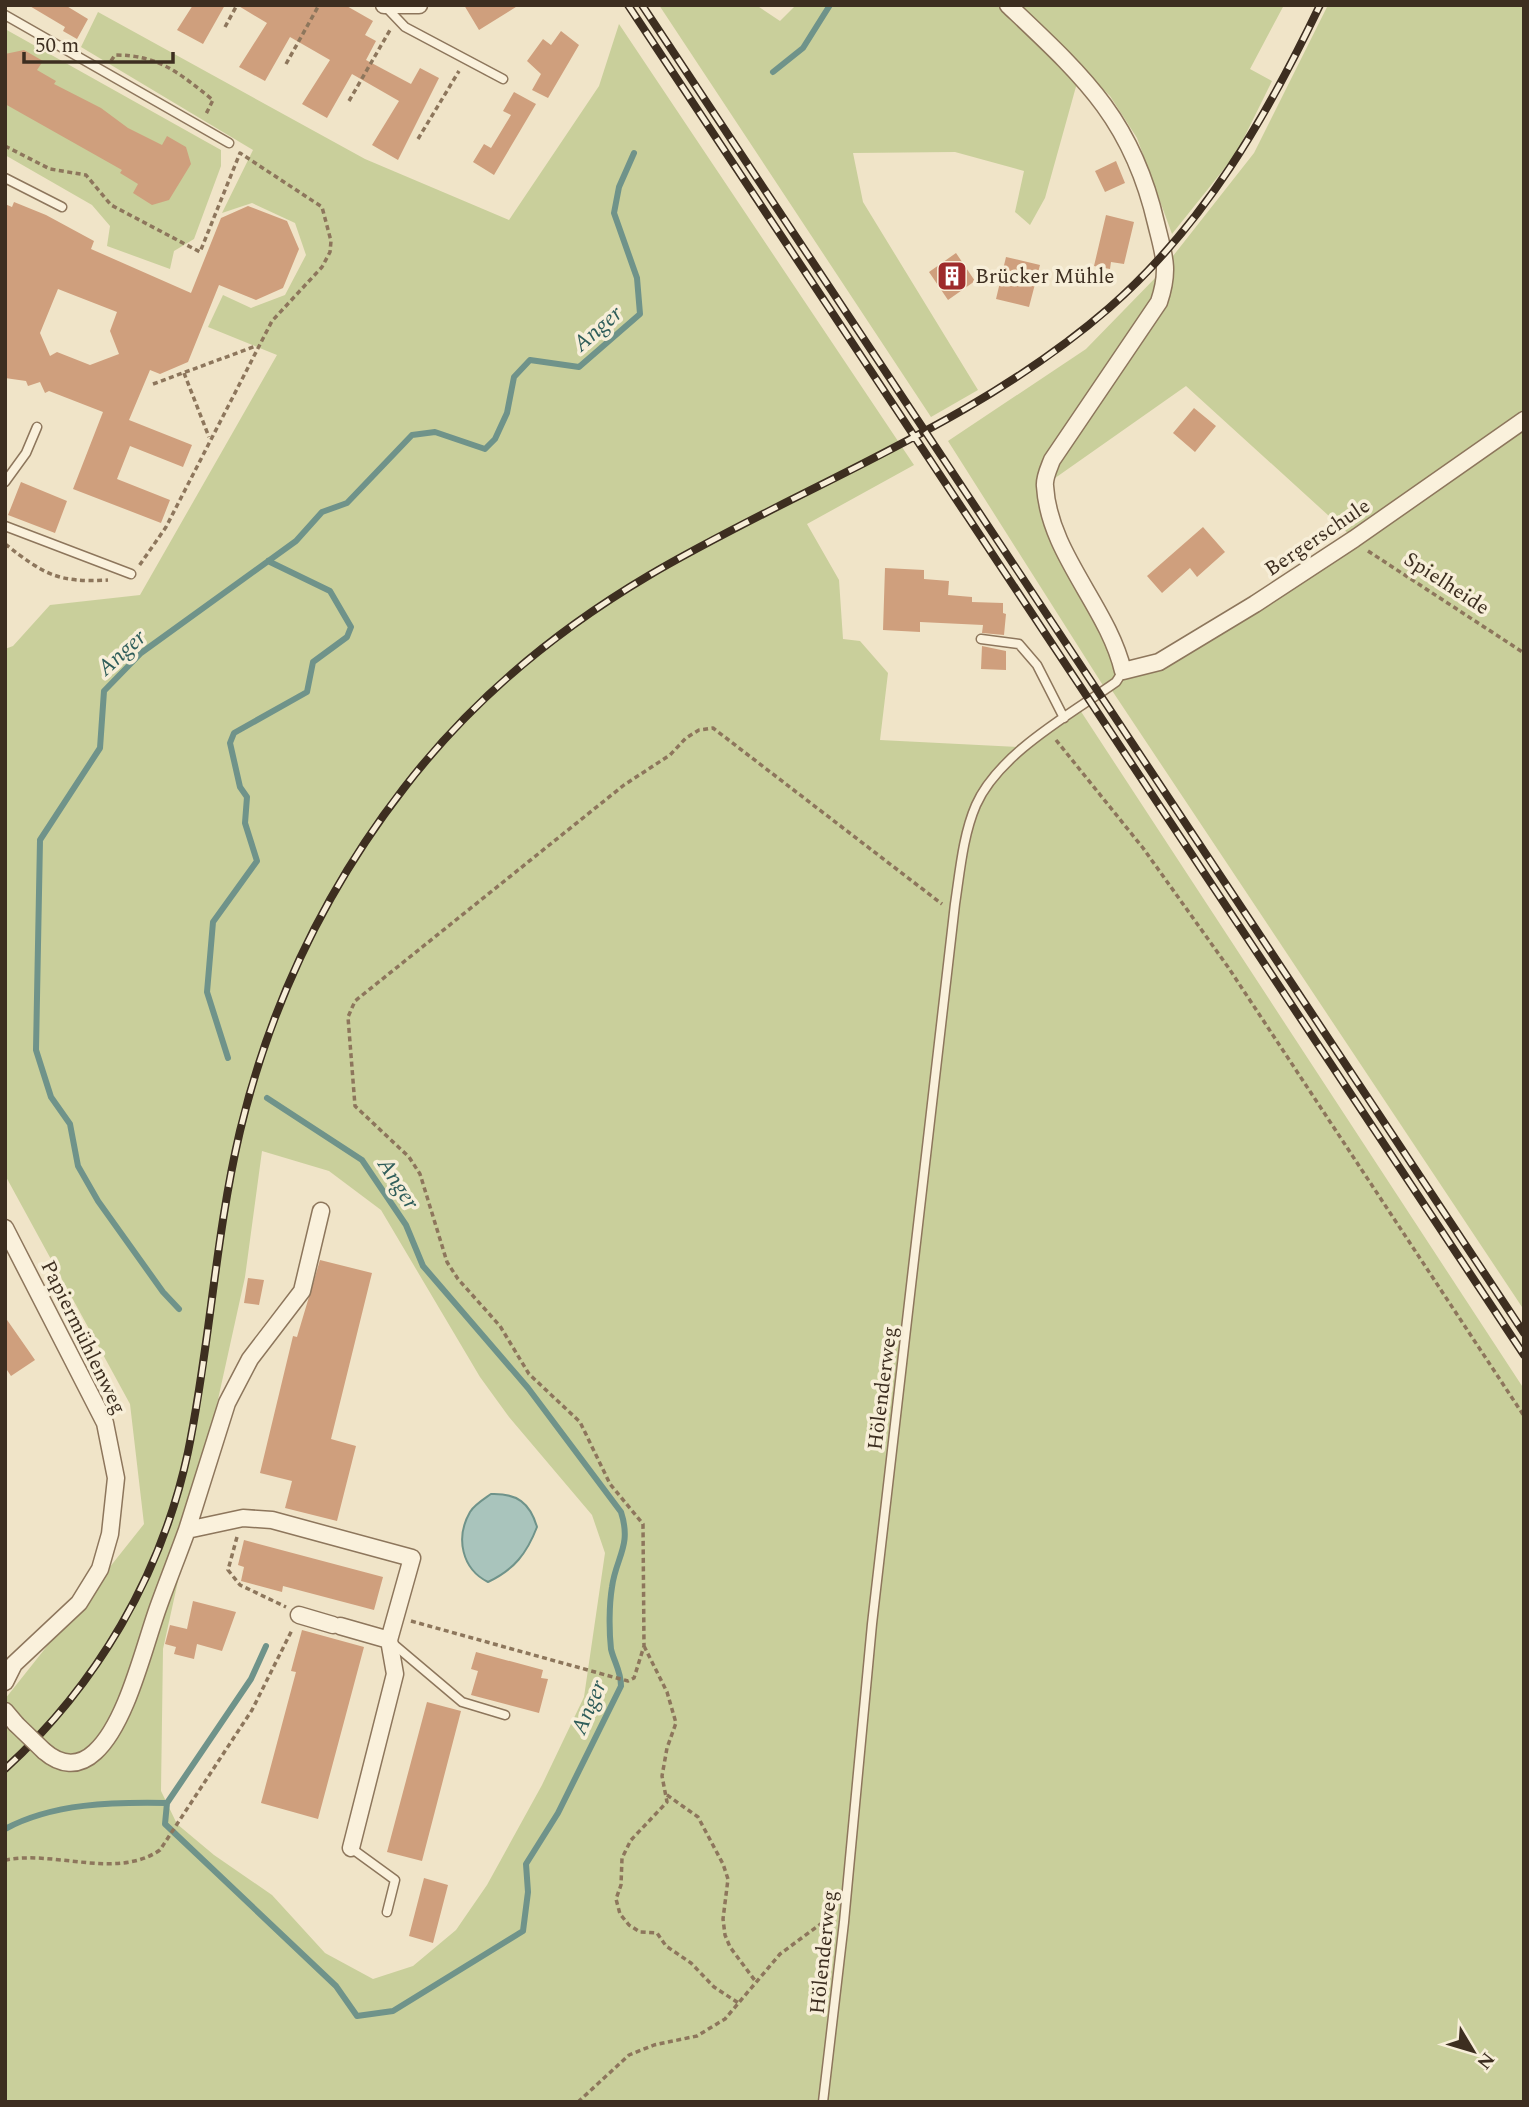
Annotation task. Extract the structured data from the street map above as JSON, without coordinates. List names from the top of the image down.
{
  "streets": {
    "street": ["Bergerschule", "Papiermühlenweg"],
    "lane": ["Hölenderweg"],
    "path": ["Spielheide"]
  },
  "crossings": [
    ["Bergerschule", "Spielheide"],
    ["Bergerschule", "Hölenderweg"]
  ],
  "water": ["Anger"],
  "places": {
    "building": ["Brücker Mühle"]
  },
  "scale_bar": "50 m",
  "north": "bottom right"
}
